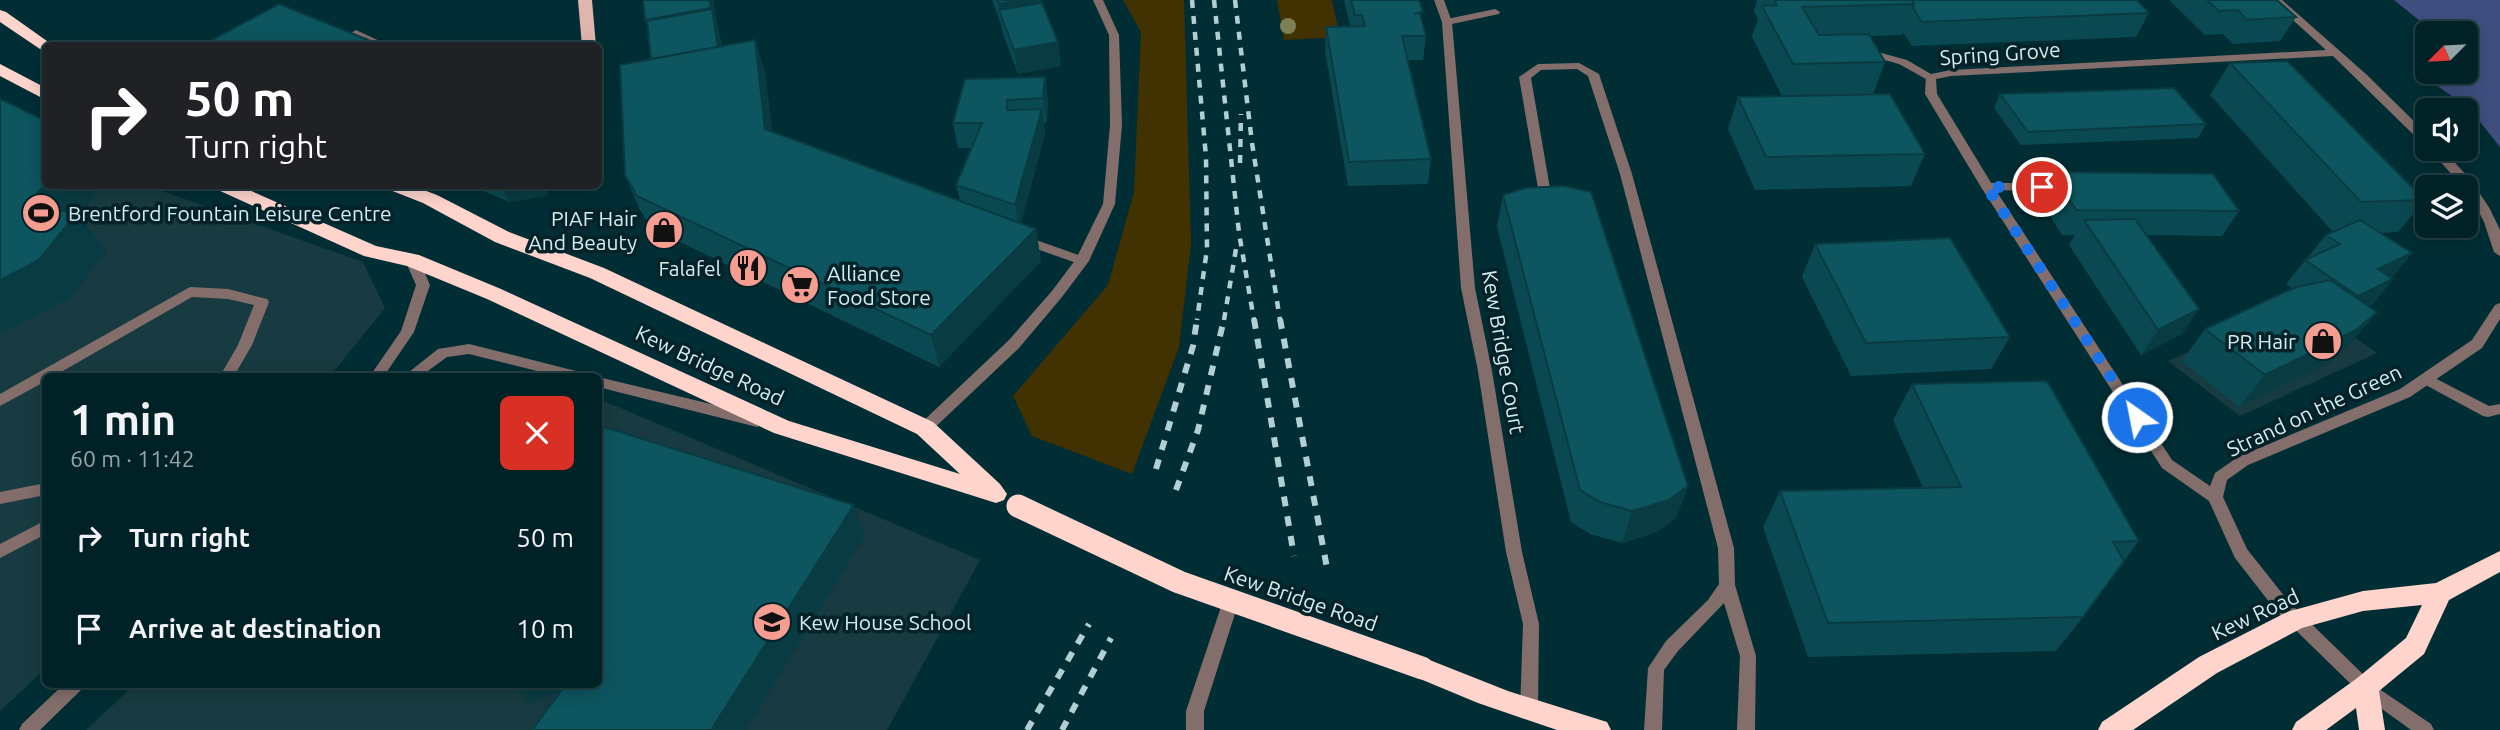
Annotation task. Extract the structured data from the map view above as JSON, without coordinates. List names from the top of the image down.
{
  "streets": {
    "highway": ["Kew Bridge Road", "Kew Road"],
    "street": ["Spring Grove", "Kew Bridge Court", "Strand on the Green"]
  },
  "crossings": [
    ["Spring Grove", "Strand on the Green"],
    ["Kew Bridge Court", "Kew Bridge Road"]
  ],
  "places": {
    "sports": ["Brentford Fountain Leisure Centre"],
    "shop": ["PIAF Hair And Beauty", "PR Hair"],
    "restaurant": ["Falafel"],
    "supermarket": ["Alliance Food Store"],
    "school or university": ["Kew House School"]
  },
  "north": "bottom left",
  "page": {
    "turn": ["50 m", "Turn right"],
    "heading": ["1 min", "60 m · 11:42"],
    "list": [
      {
        "name": "Turn right",
        "value": "50 m"
      },
      {
        "name": "Arrive at destination",
        "value": "10 m"
      }
    ]
  }
}
